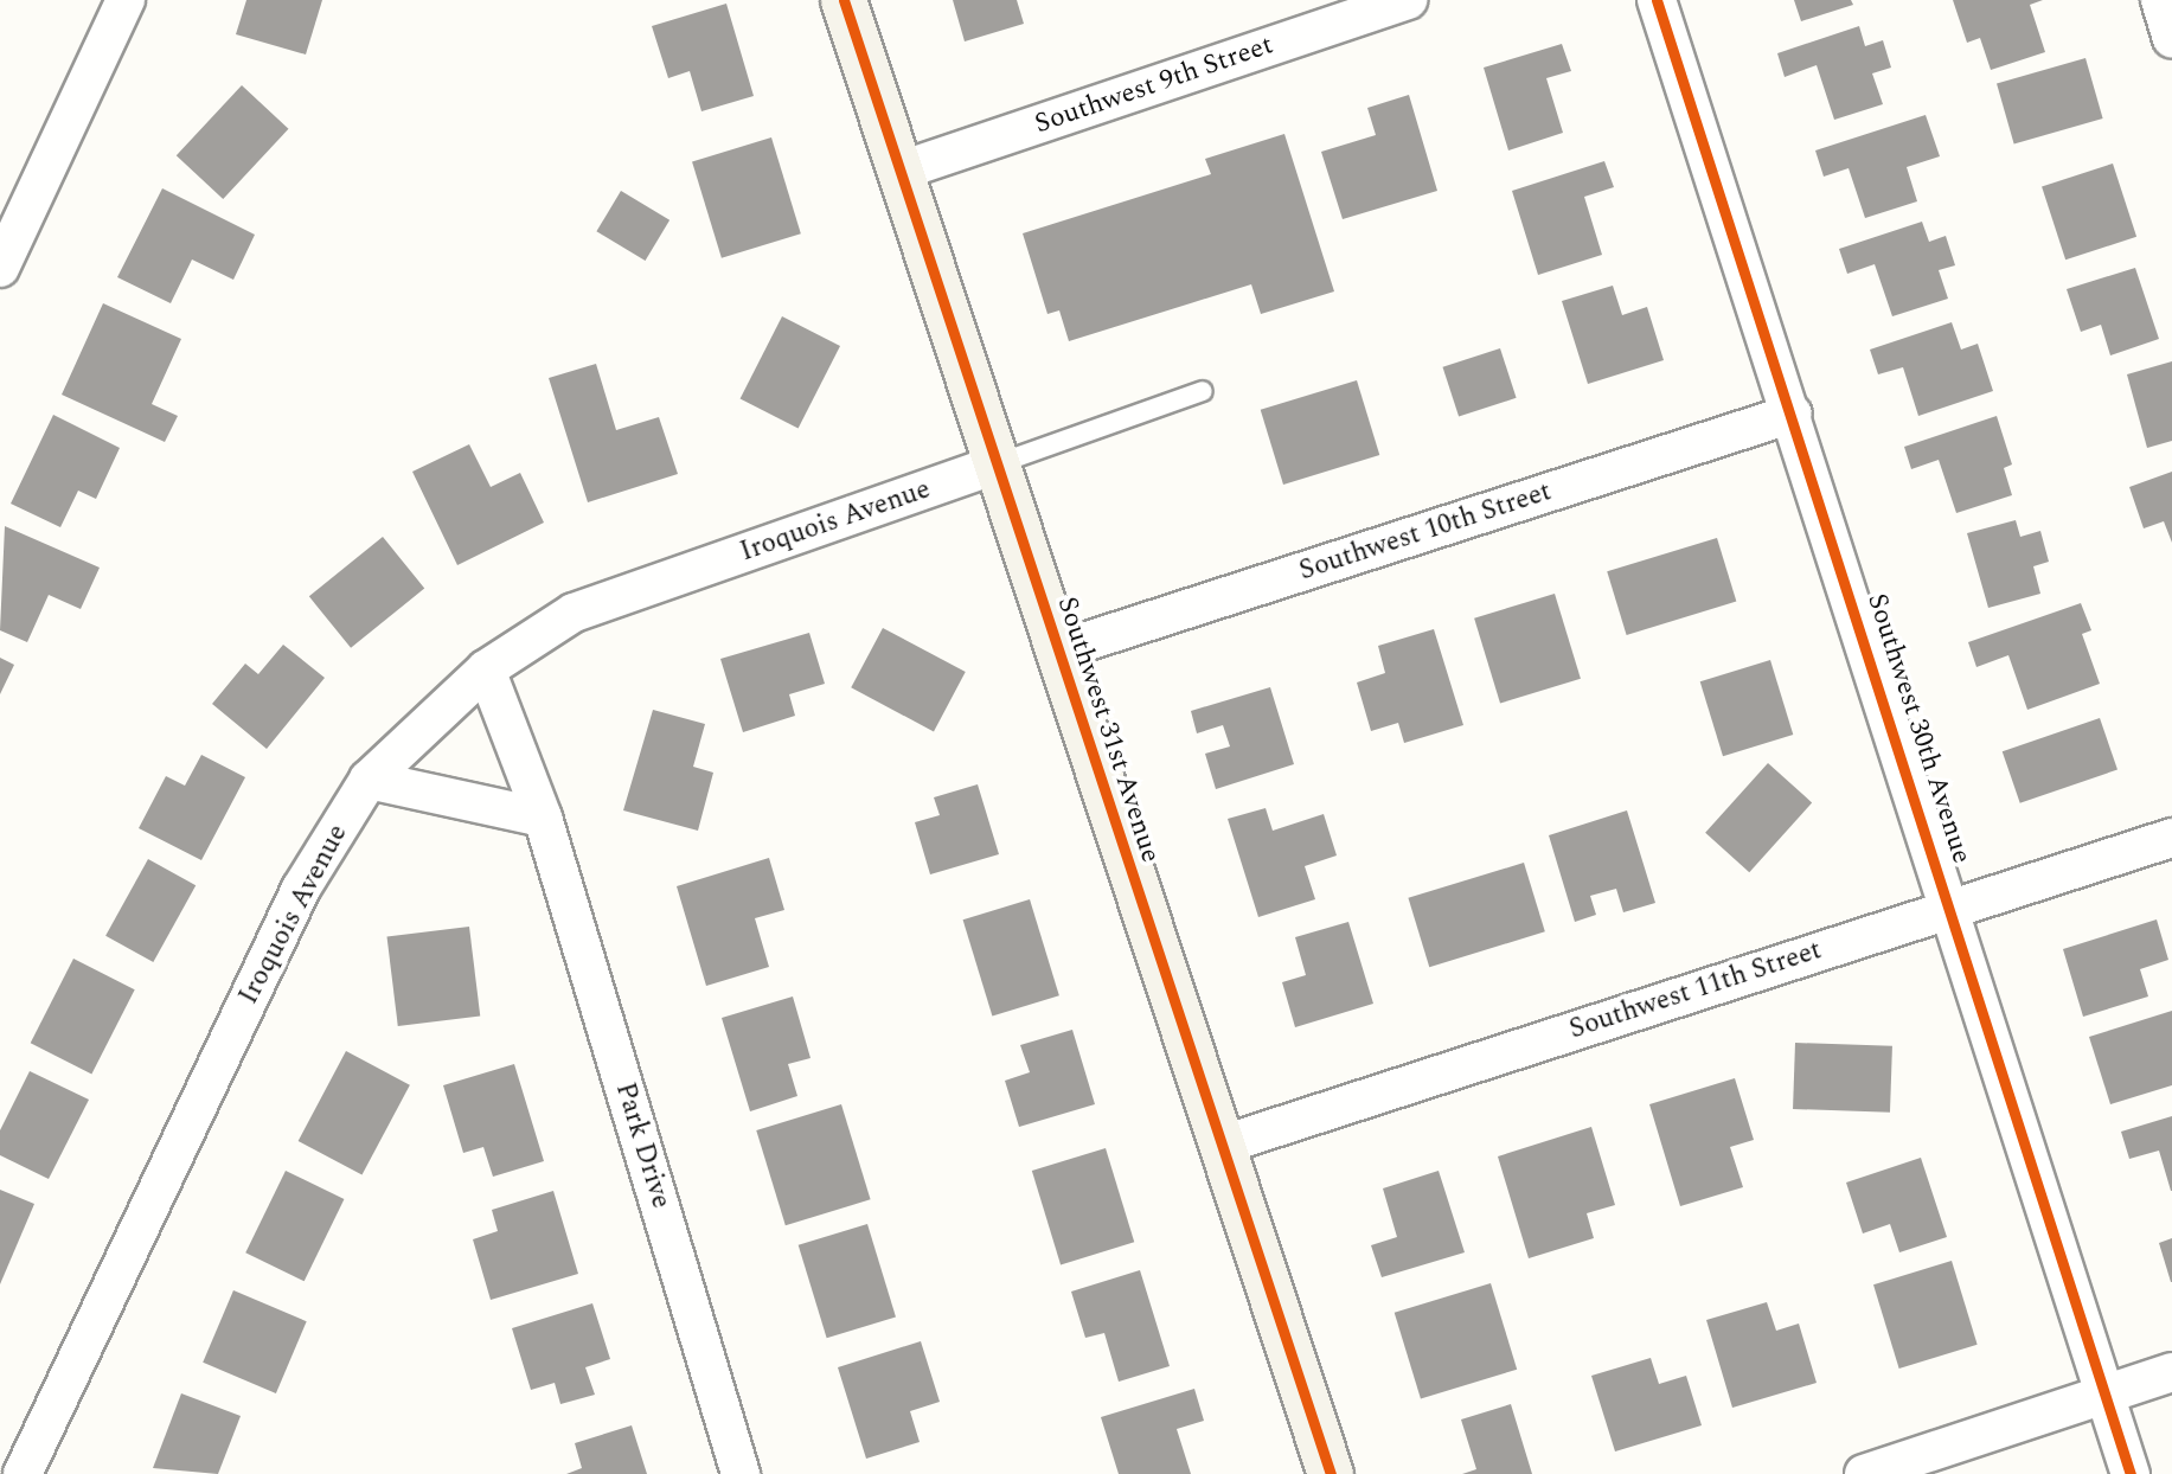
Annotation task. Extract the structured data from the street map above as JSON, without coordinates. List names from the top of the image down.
{
  "streets": {
    "main road": ["Southwest 31st Avenue"],
    "street": [
      "Southwest 9th Street",
      "Iroquois Avenue",
      "Southwest 10th Street",
      "Southwest 30th Avenue",
      "Southwest 11th Street",
      "Park Drive"
    ]
  },
  "crossings": [
    ["Southwest 9th Street", "Southwest 31st Avenue"],
    ["Iroquois Avenue", "Southwest 31st Avenue"],
    ["Iroquois Avenue", "Park Drive"],
    ["Southwest 10th Street", "Southwest 30th Avenue"],
    ["Southwest 10th Street", "Southwest 31st Avenue"],
    ["Southwest 30th Avenue", "Southwest 11th Street"],
    ["Southwest 31st Avenue", "Southwest 11th Street"]
  ]
}
